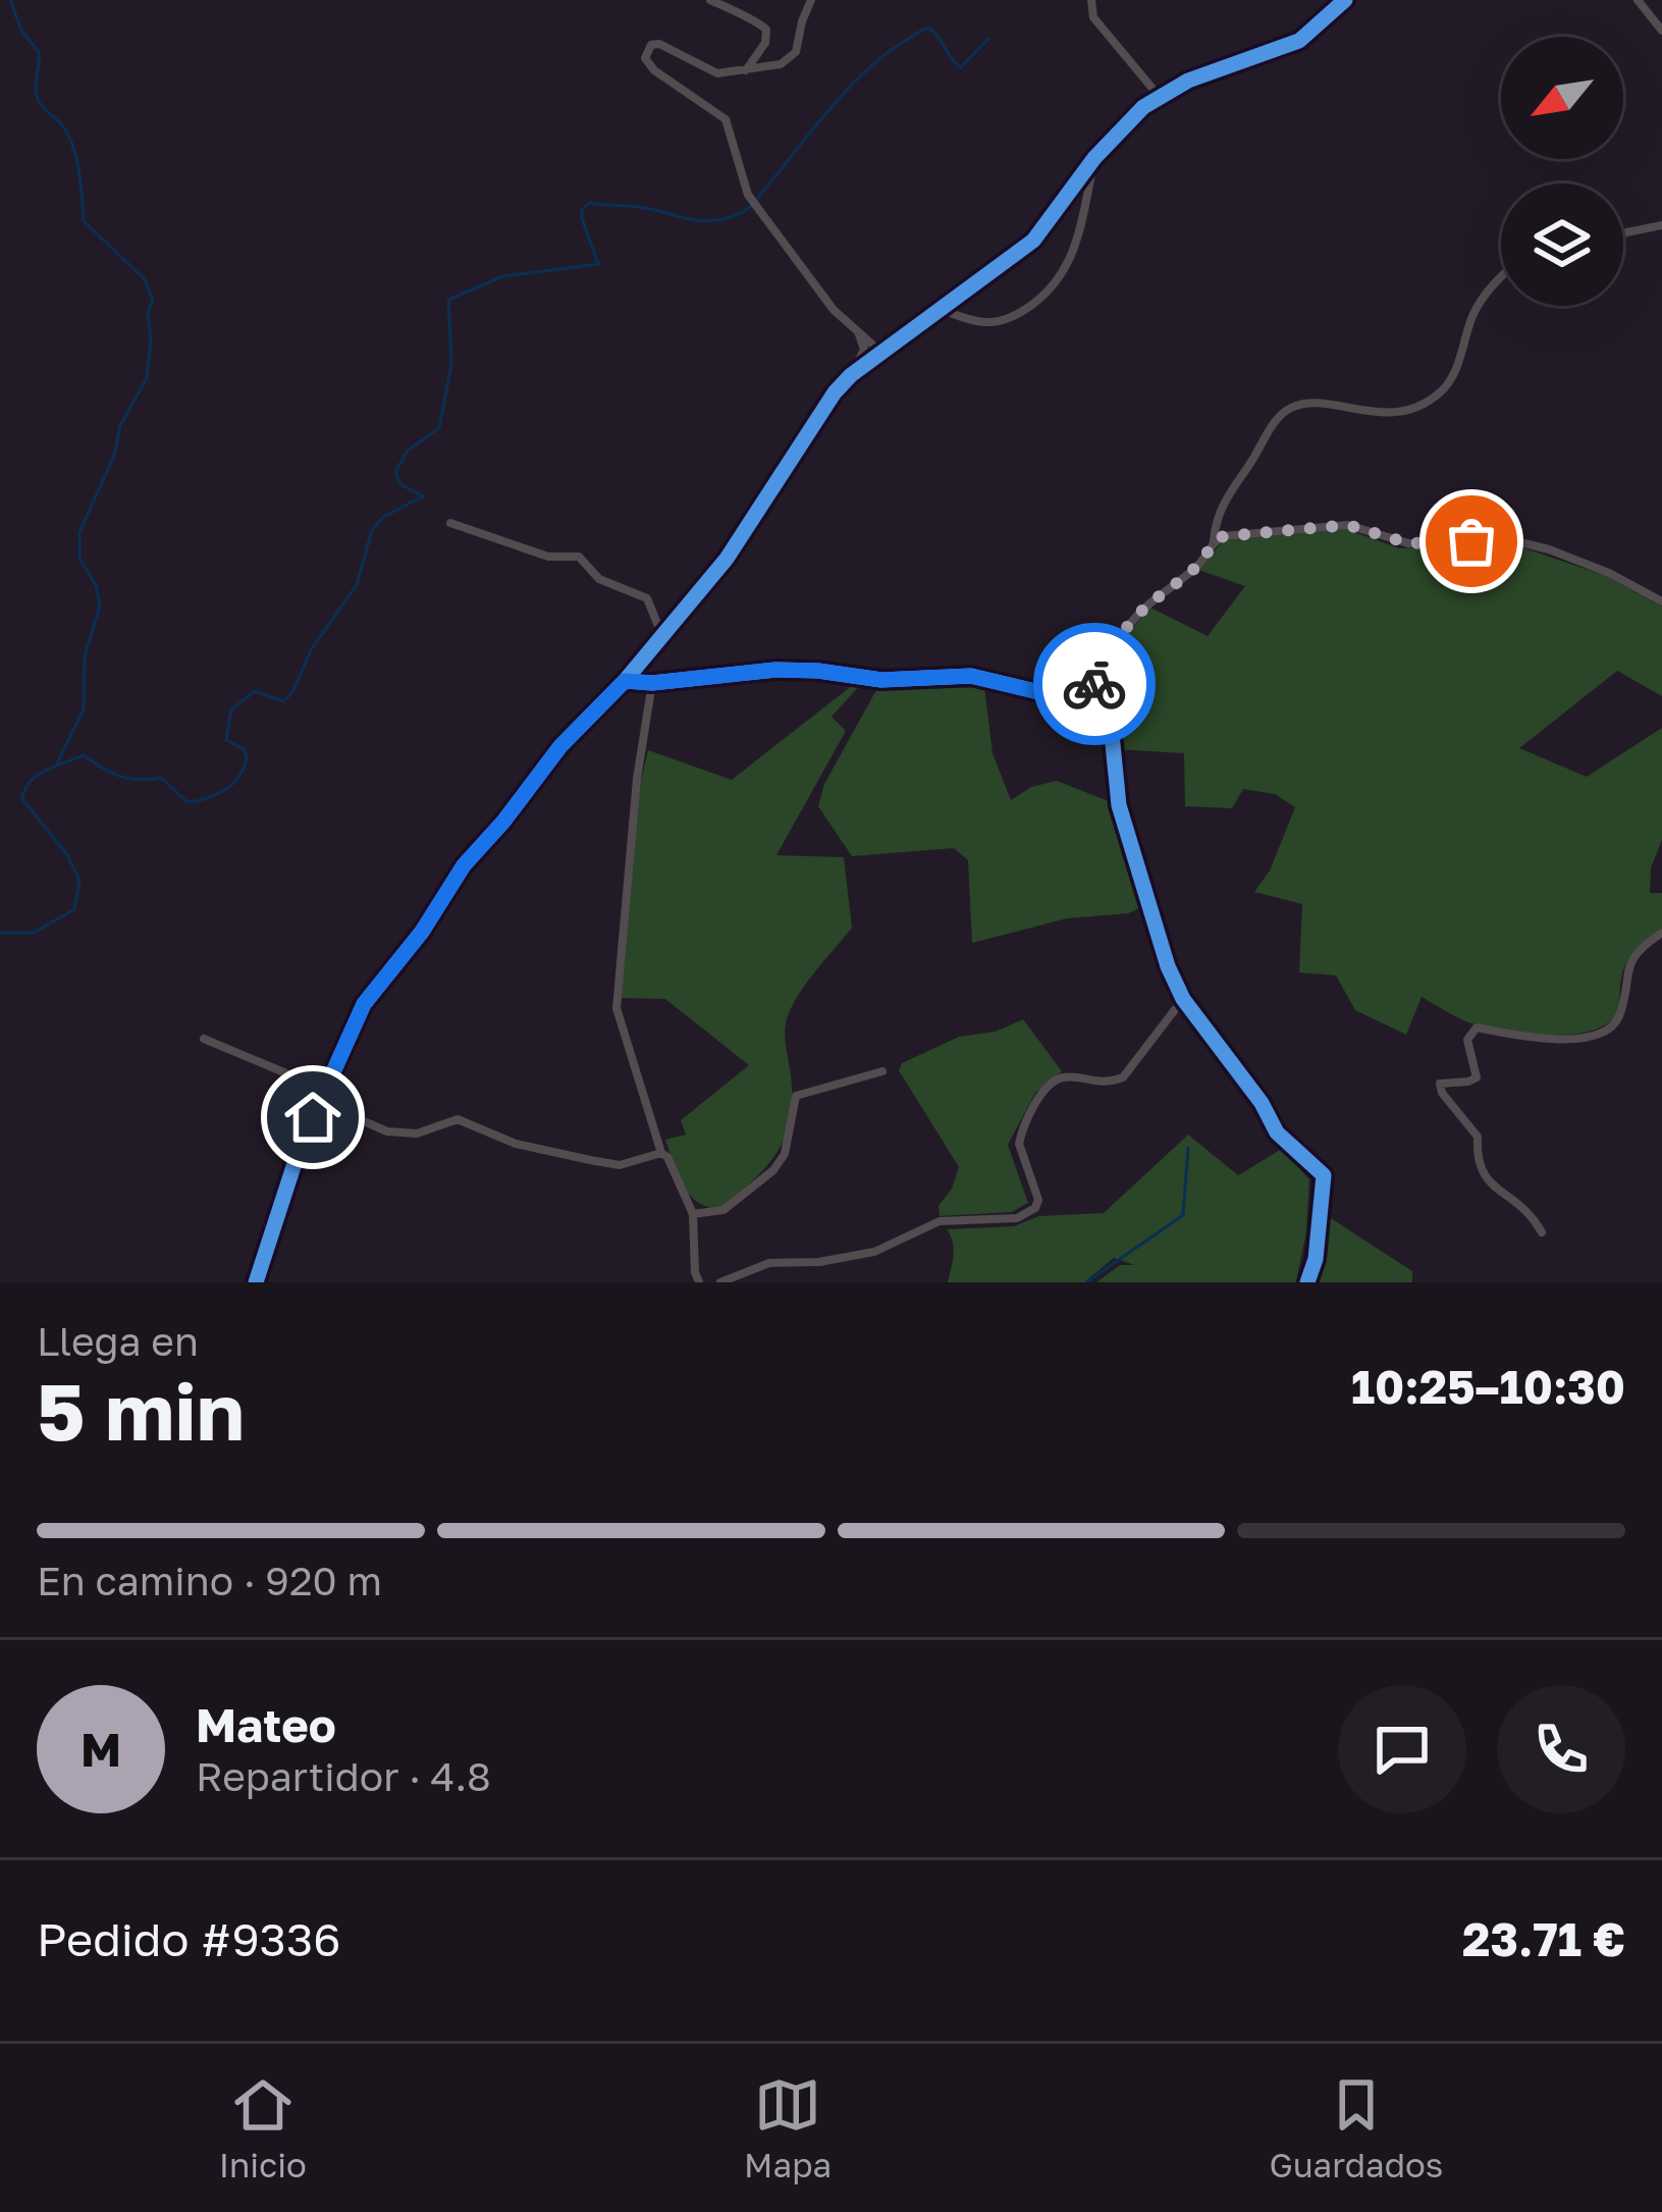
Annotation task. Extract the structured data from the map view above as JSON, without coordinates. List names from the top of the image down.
{
  "north": "bottom left",
  "page": {
    "heading": ["5 min", "Llega en", "10:25–10:30"],
    "panel": [
      "Mateo",
      "Repartidor · 4.8",
      "Pedido #9336",
      "23.71 €"
    ],
    "bar": "En camino · 920 m",
    "round": "M",
    "tabs": ["Inicio", "Mapa", "Guardados"]
  }
}
